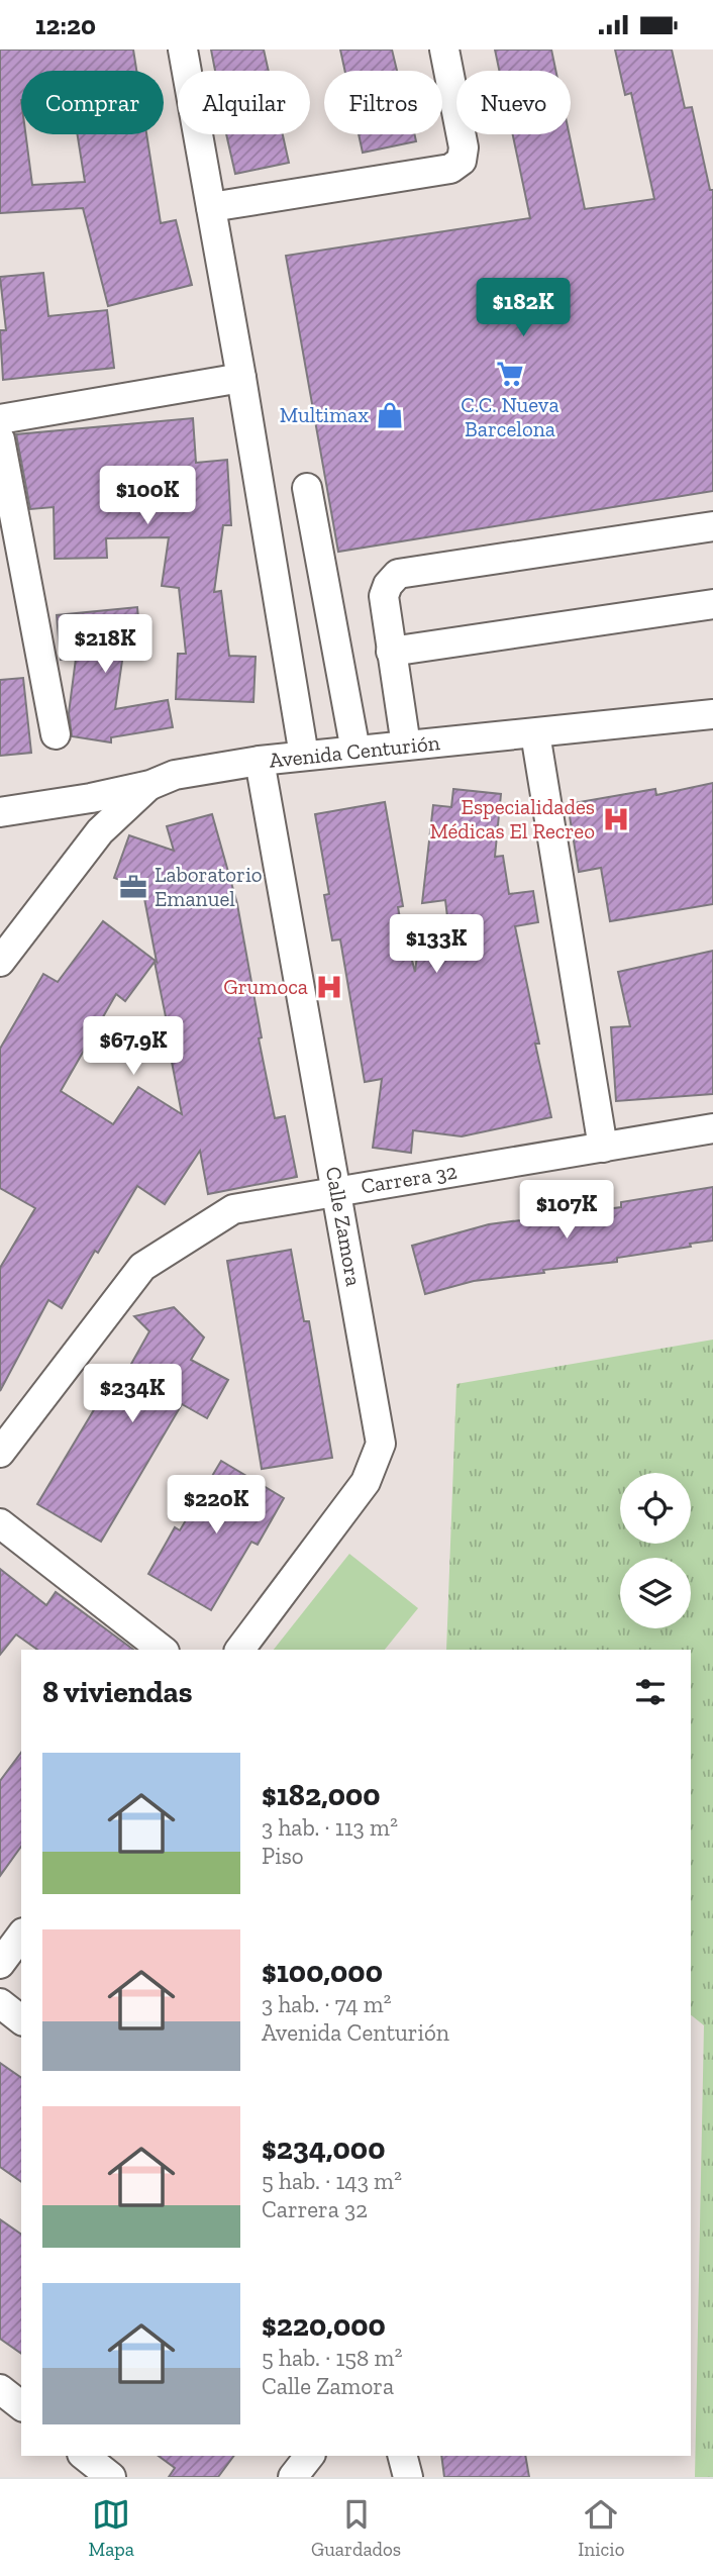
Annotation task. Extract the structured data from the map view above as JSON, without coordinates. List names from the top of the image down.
{
  "streets": {
    "street": ["Avenida Centurión", "Carrera 32", "Calle Zamora"]
  },
  "crossings": [
    ["Avenida Centurión", "Calle Zamora"],
    ["Carrera 32", "Calle Zamora"]
  ],
  "places": {
    "supermarket": ["C.C. Nueva Barcelona"],
    "shop": ["Multimax"],
    "hospital": ["Especialidades Médicas El Recreo", "Grumoca"],
    "office": ["Laboratorio Emanuel"]
  },
  "page": {
    "status": "12:20",
    "chip": [
      "Comprar",
      "Alquilar",
      "Filtros",
      "Nuevo"
    ],
    "price": [
      "$182K",
      "$100K",
      "$218K",
      "$133K",
      "$67.9K",
      "$107K",
      "$234K",
      "$220K"
    ],
    "heading": "8 viviendas",
    "list": [
      {
        "name": "$182,000",
        "note": "3 hab. · 113 m² · Piso"
      },
      {
        "name": "$100,000",
        "note": "3 hab. · 74 m² · Avenida Centurión"
      },
      {
        "name": "$234,000",
        "note": "5 hab. · 143 m² · Carrera 32"
      },
      {
        "name": "$220,000",
        "note": "5 hab. · 158 m² · Calle Zamora"
      }
    ],
    "tabs": ["Mapa", "Guardados", "Inicio"]
  }
}
